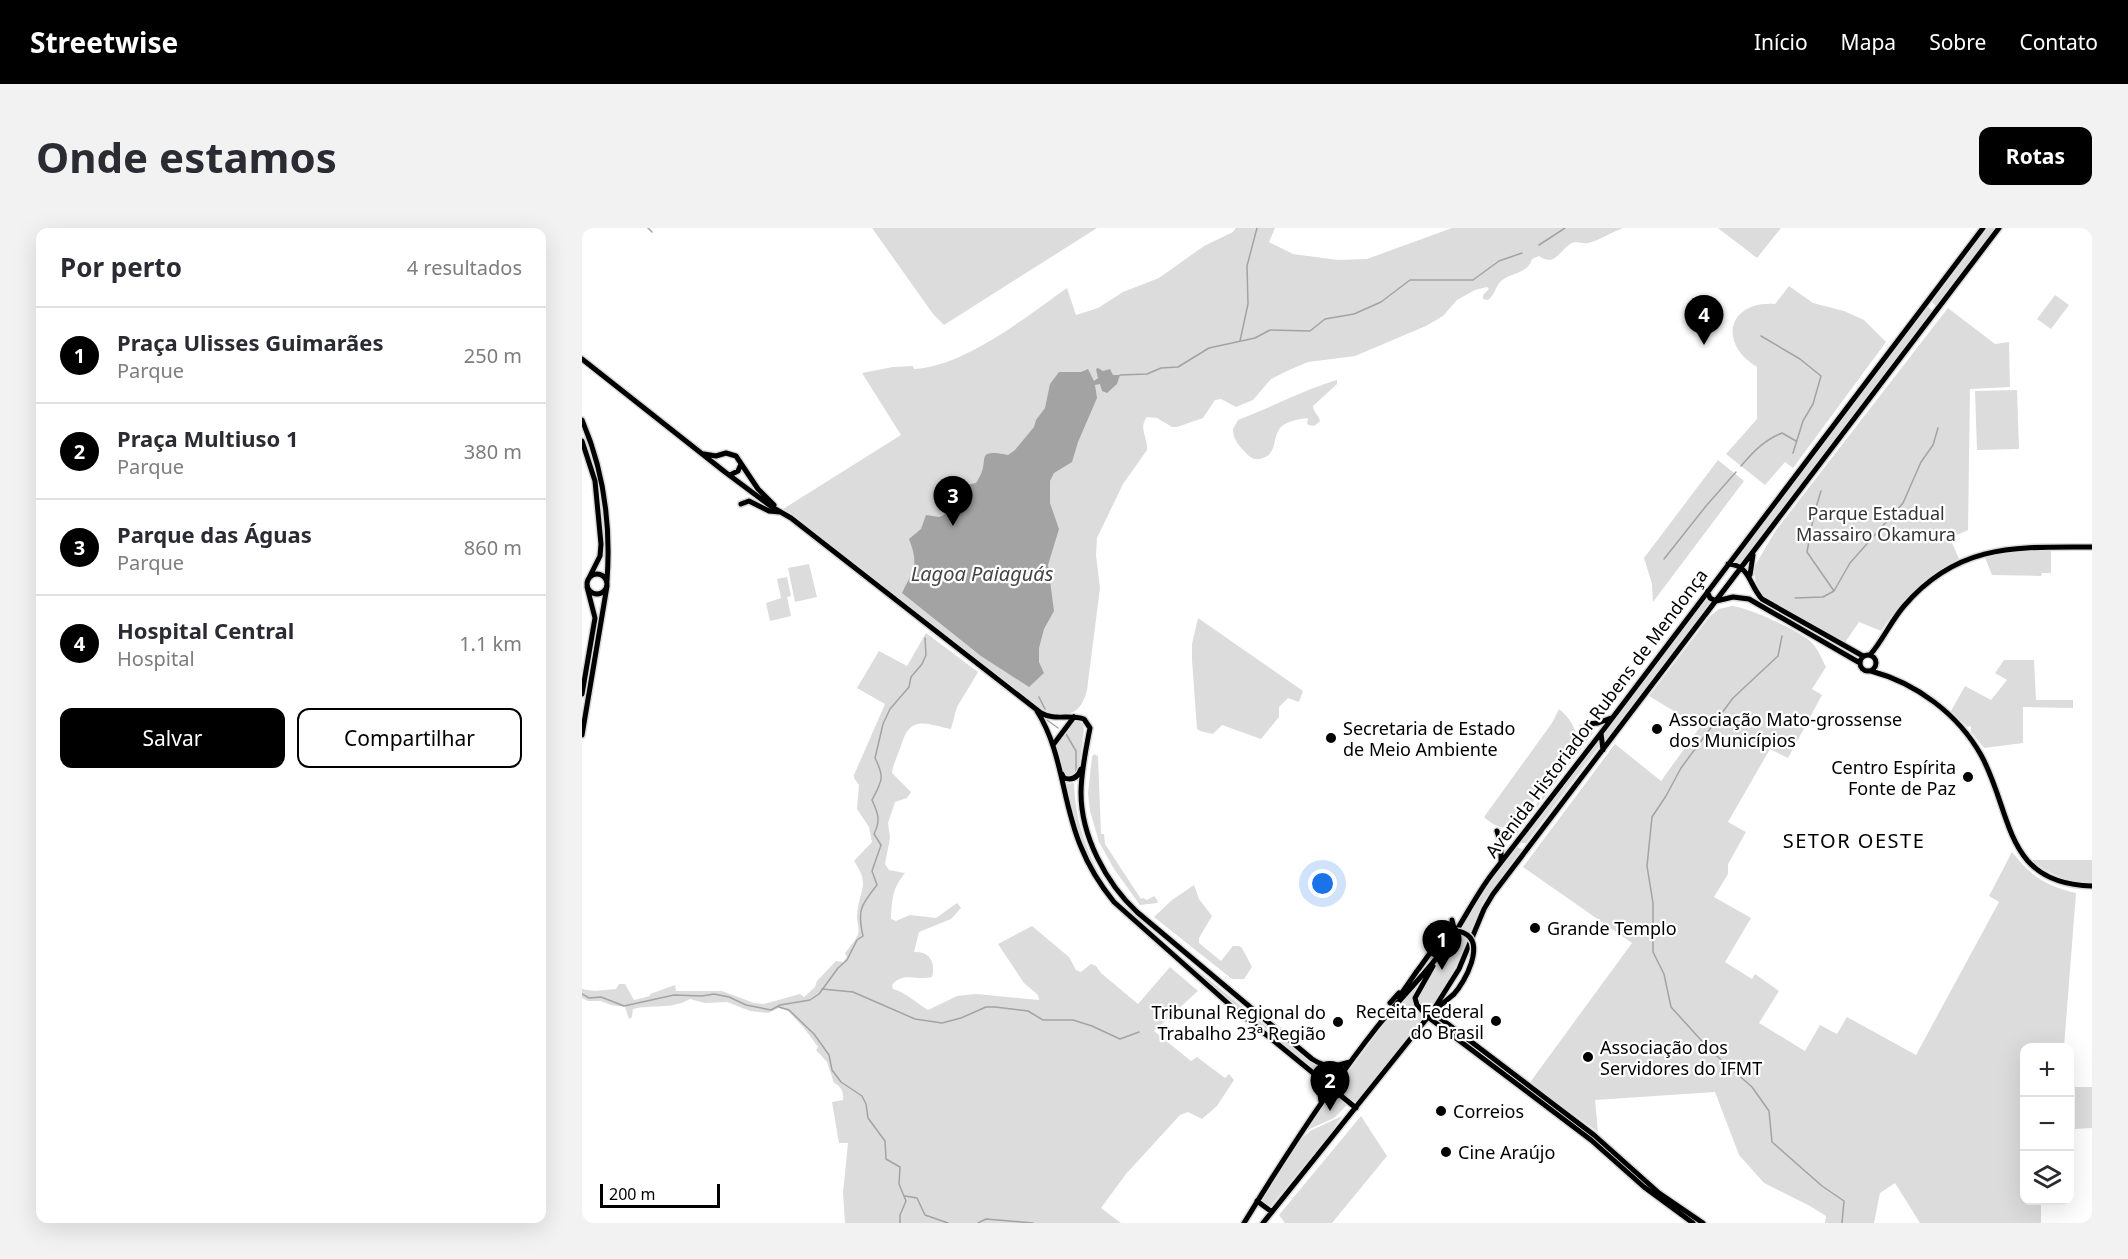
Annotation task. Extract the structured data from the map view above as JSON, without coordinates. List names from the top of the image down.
{
  "streets": {
    "main road": ["Avenida Historiador Rubens de Mendonça"]
  },
  "districts": ["SETOR OESTE"],
  "water": ["Lagoa Paiaguás"],
  "parks": ["Parque Estadual Massairo Okamura"],
  "places": [
    "Associação Mato-grossense dos Municípios",
    "Secretaria de Estado de Meio Ambiente",
    "Centro Espírita Fonte de Paz",
    "Grande Templo",
    "Receita Federal do Brasil",
    "Tribunal Regional do Trabalho 23ª Região",
    "Associação dos Servidores do IFMT",
    "Correios",
    "Cine Araújo"
  ],
  "scale_bar": "200 m",
  "page": {
    "header": "Streetwise",
    "nav": [
      "Início",
      "Mapa",
      "Sobre",
      "Contato"
    ],
    "buttons": [
      "Rotas",
      ["Salvar", "Compartilhar"]
    ],
    "title": "Onde estamos",
    "heading": ["Por perto", "4 resultados"],
    "pins": [
      "4",
      "3",
      "1",
      "2"
    ],
    "list": [
      {
        "mark": "1",
        "name": "Praça Ulisses Guimarães",
        "note": "Parque",
        "value": "250 m"
      },
      {
        "mark": "2",
        "name": "Praça Multiuso 1",
        "note": "Parque",
        "value": "380 m"
      },
      {
        "mark": "3",
        "name": "Parque das Águas",
        "note": "Parque",
        "value": "860 m"
      },
      {
        "mark": "4",
        "name": "Hospital Central",
        "note": "Hospital",
        "value": "1.1 km"
      }
    ],
    "map_buttons": ["+", "−"],
    "scale": "200 m"
  }
}
